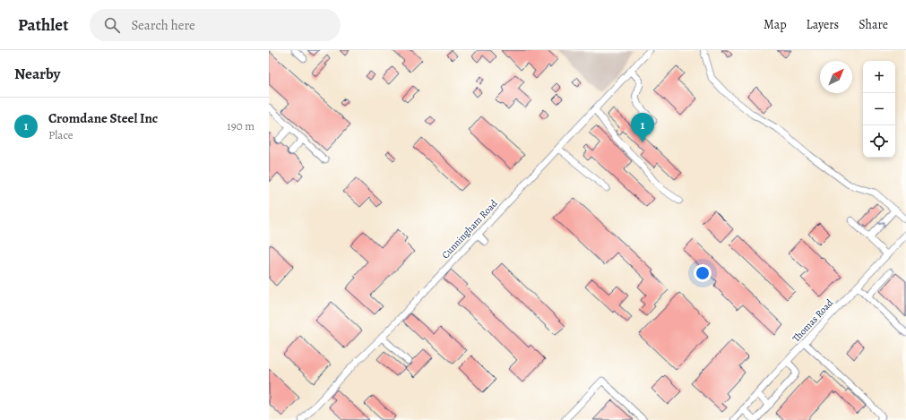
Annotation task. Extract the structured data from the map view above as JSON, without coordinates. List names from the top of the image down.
{
  "streets": {
    "street": ["Cunningham Road", "Thomas Road"]
  },
  "north": "top right",
  "page": {
    "header": "Pathlet",
    "search": "Search here",
    "nav": ["Map", "Layers", "Share"],
    "heading": "Nearby",
    "map_buttons": ["+", "−"],
    "list": [
      {
        "mark": "1",
        "name": "Cromdane Steel Inc",
        "note": "Place",
        "value": "190 m"
      }
    ],
    "pins": "1"
  }
}
